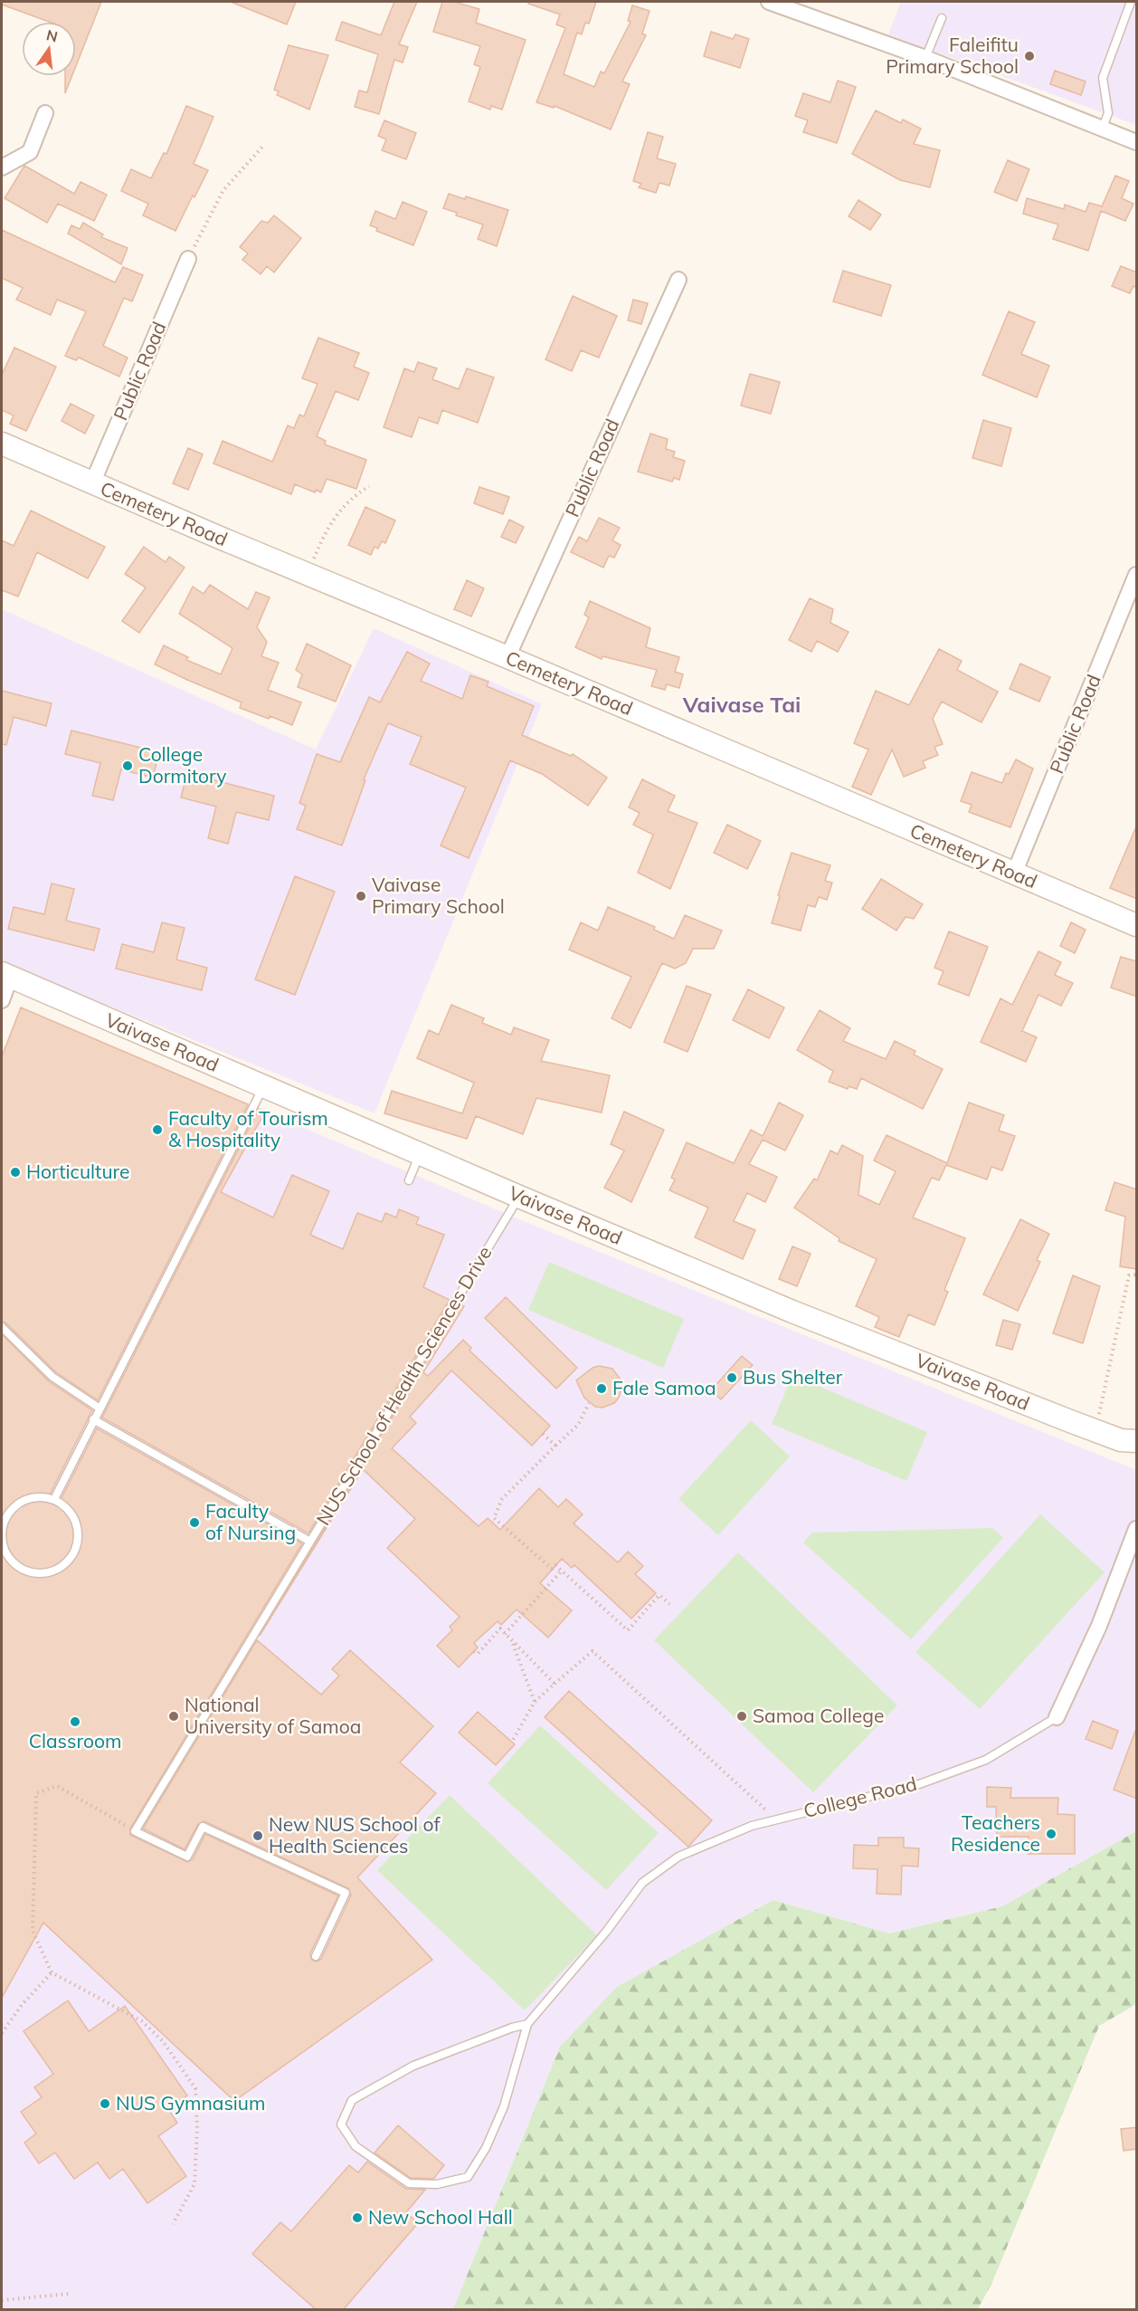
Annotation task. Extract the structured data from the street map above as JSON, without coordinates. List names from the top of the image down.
{
  "streets": {
    "street": [
      "Public Road",
      "Cemetery Road",
      "Vaivase Road",
      "College Road"
    ],
    "lane": ["NUS School of Health Sciences Drive"]
  },
  "crossings": [
    ["Public Road", "Cemetery Road"],
    ["Vaivase Road", "NUS School of Health Sciences Drive"]
  ],
  "districts": ["Vaivase Tai"],
  "places": [
    "Faleifitu Primary School",
    "College Dormitory",
    "Vaivase Primary School",
    "Faculty of Tourism & Hospitality",
    "Horticulture",
    "Bus Shelter",
    "Fale Samoa",
    "Faculty of Nursing",
    "National University of Samoa",
    "Samoa College",
    "Classroom",
    "Teachers Residence",
    "New NUS School of Health Sciences",
    "NUS Gymnasium",
    "New School Hall"
  ],
  "north": "top"
}
